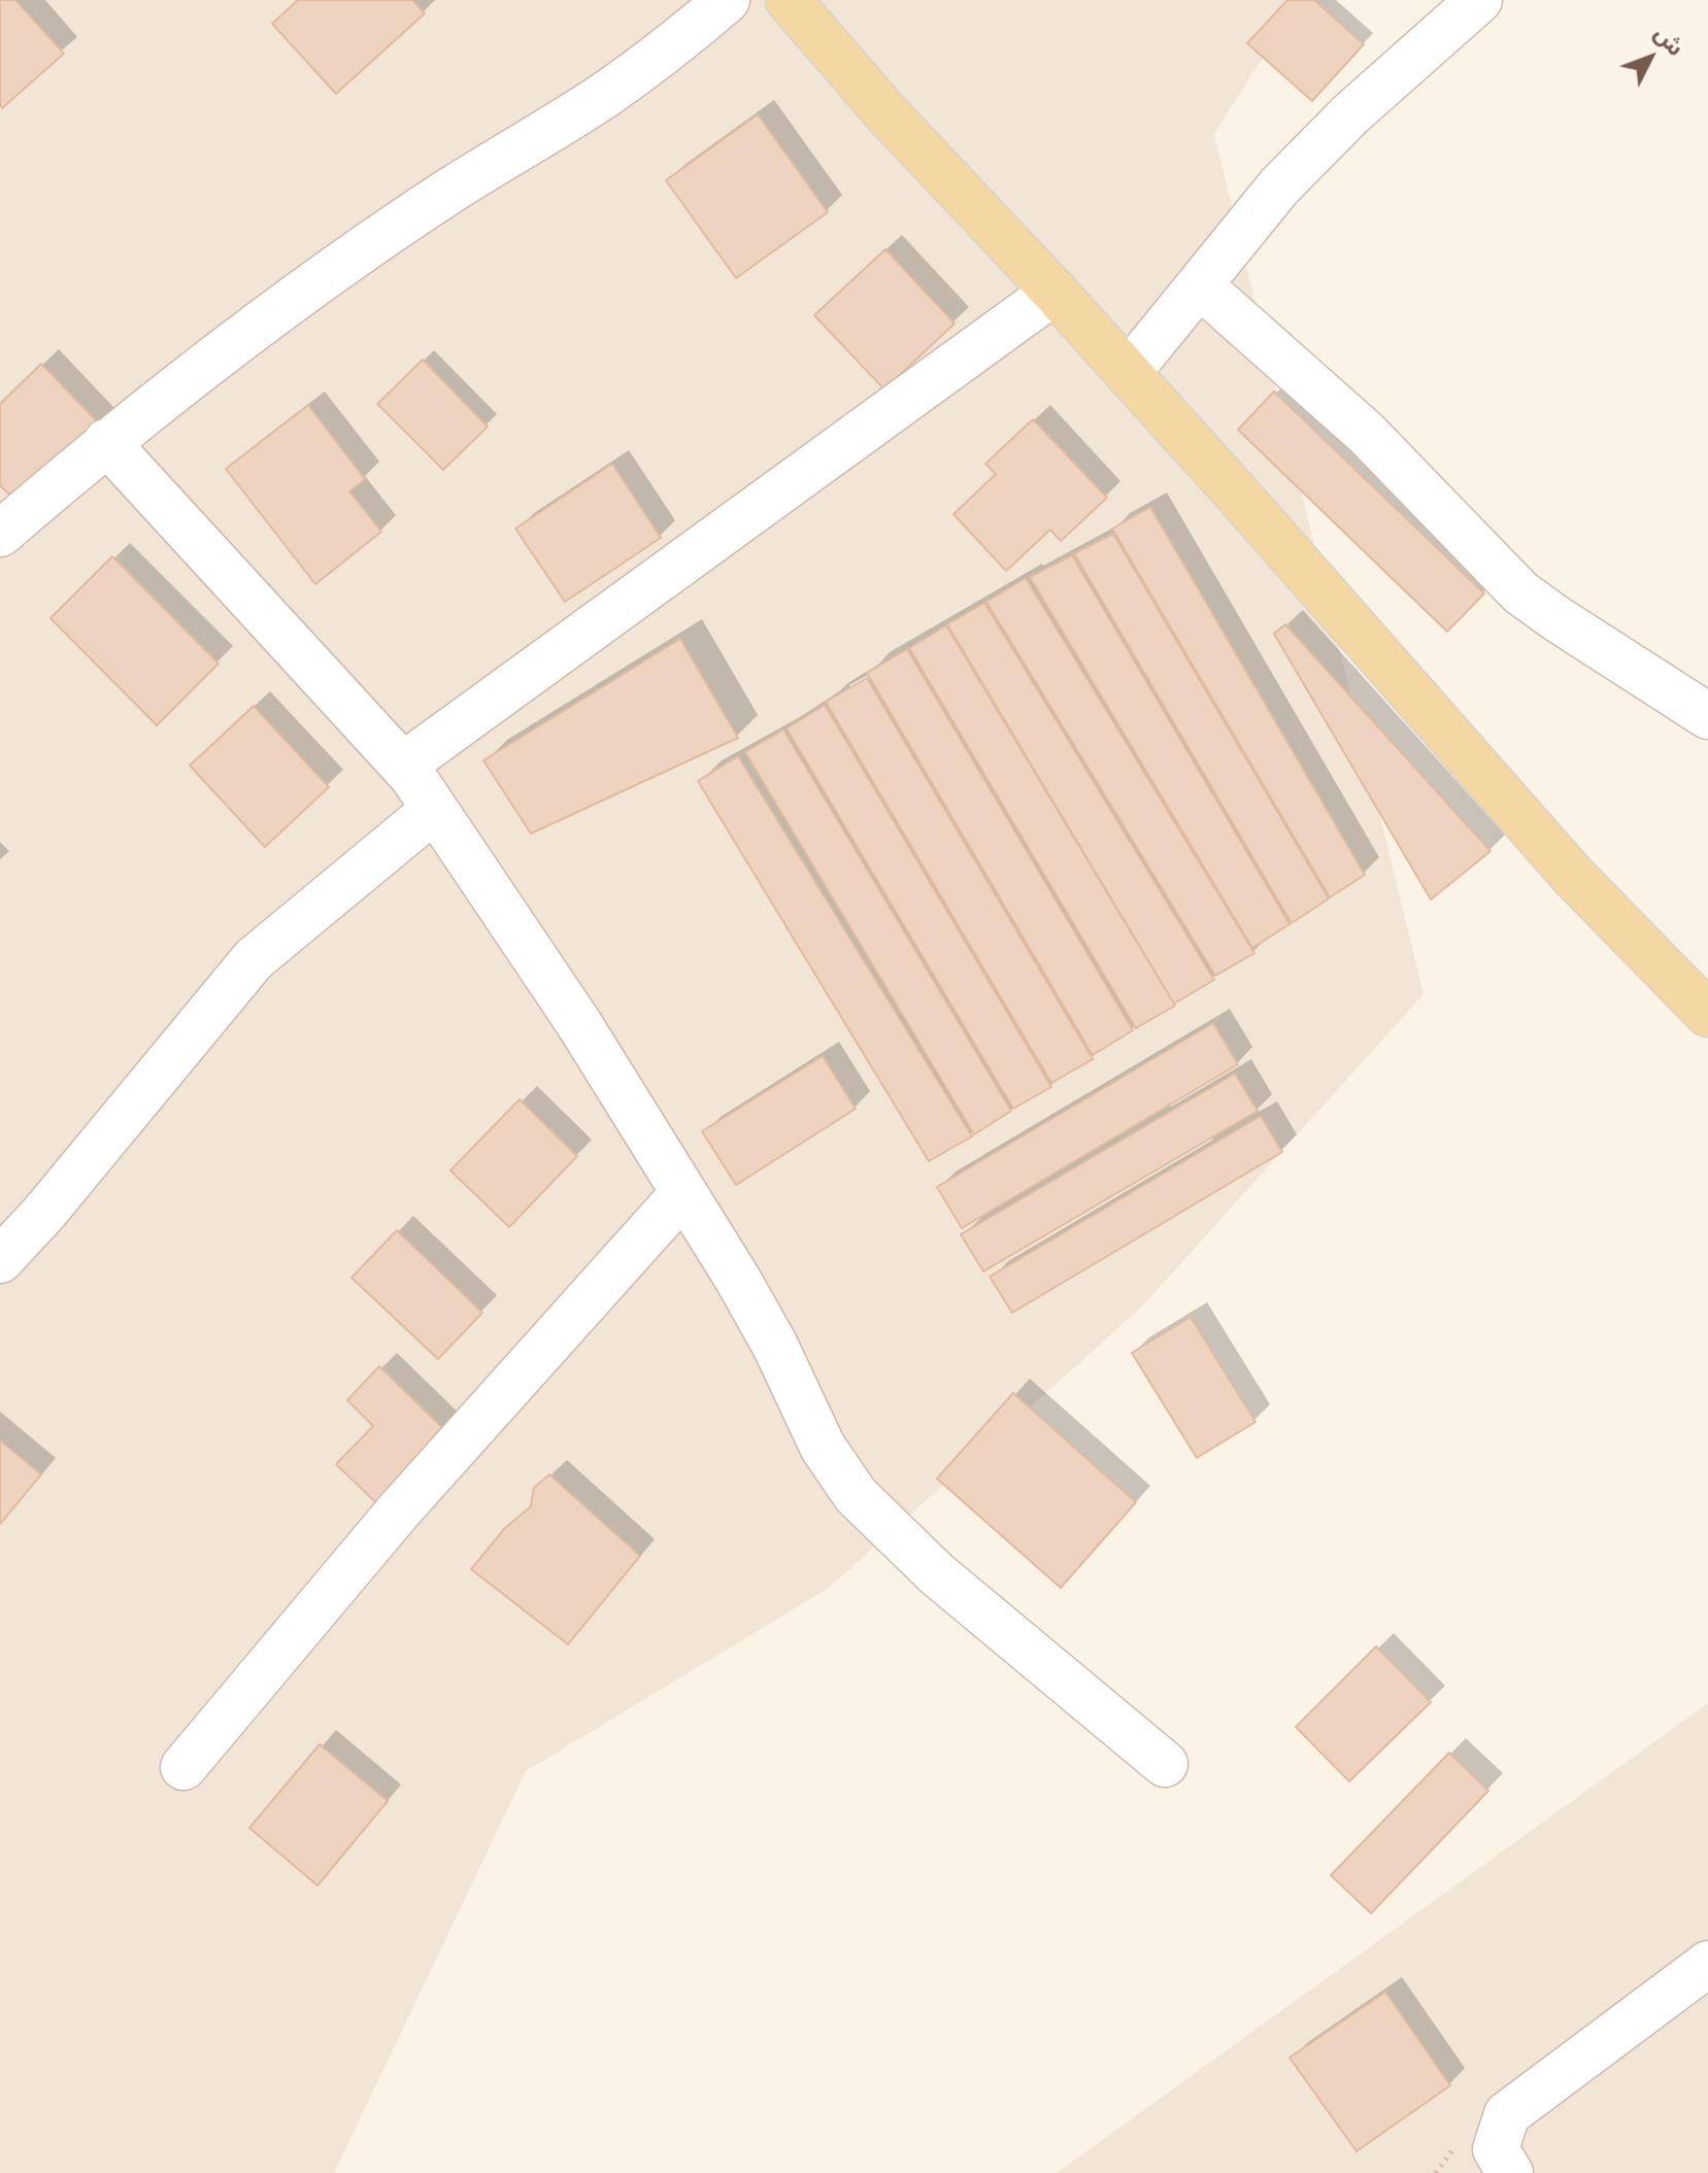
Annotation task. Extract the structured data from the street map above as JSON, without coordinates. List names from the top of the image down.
{
  "north": "top right"
}
